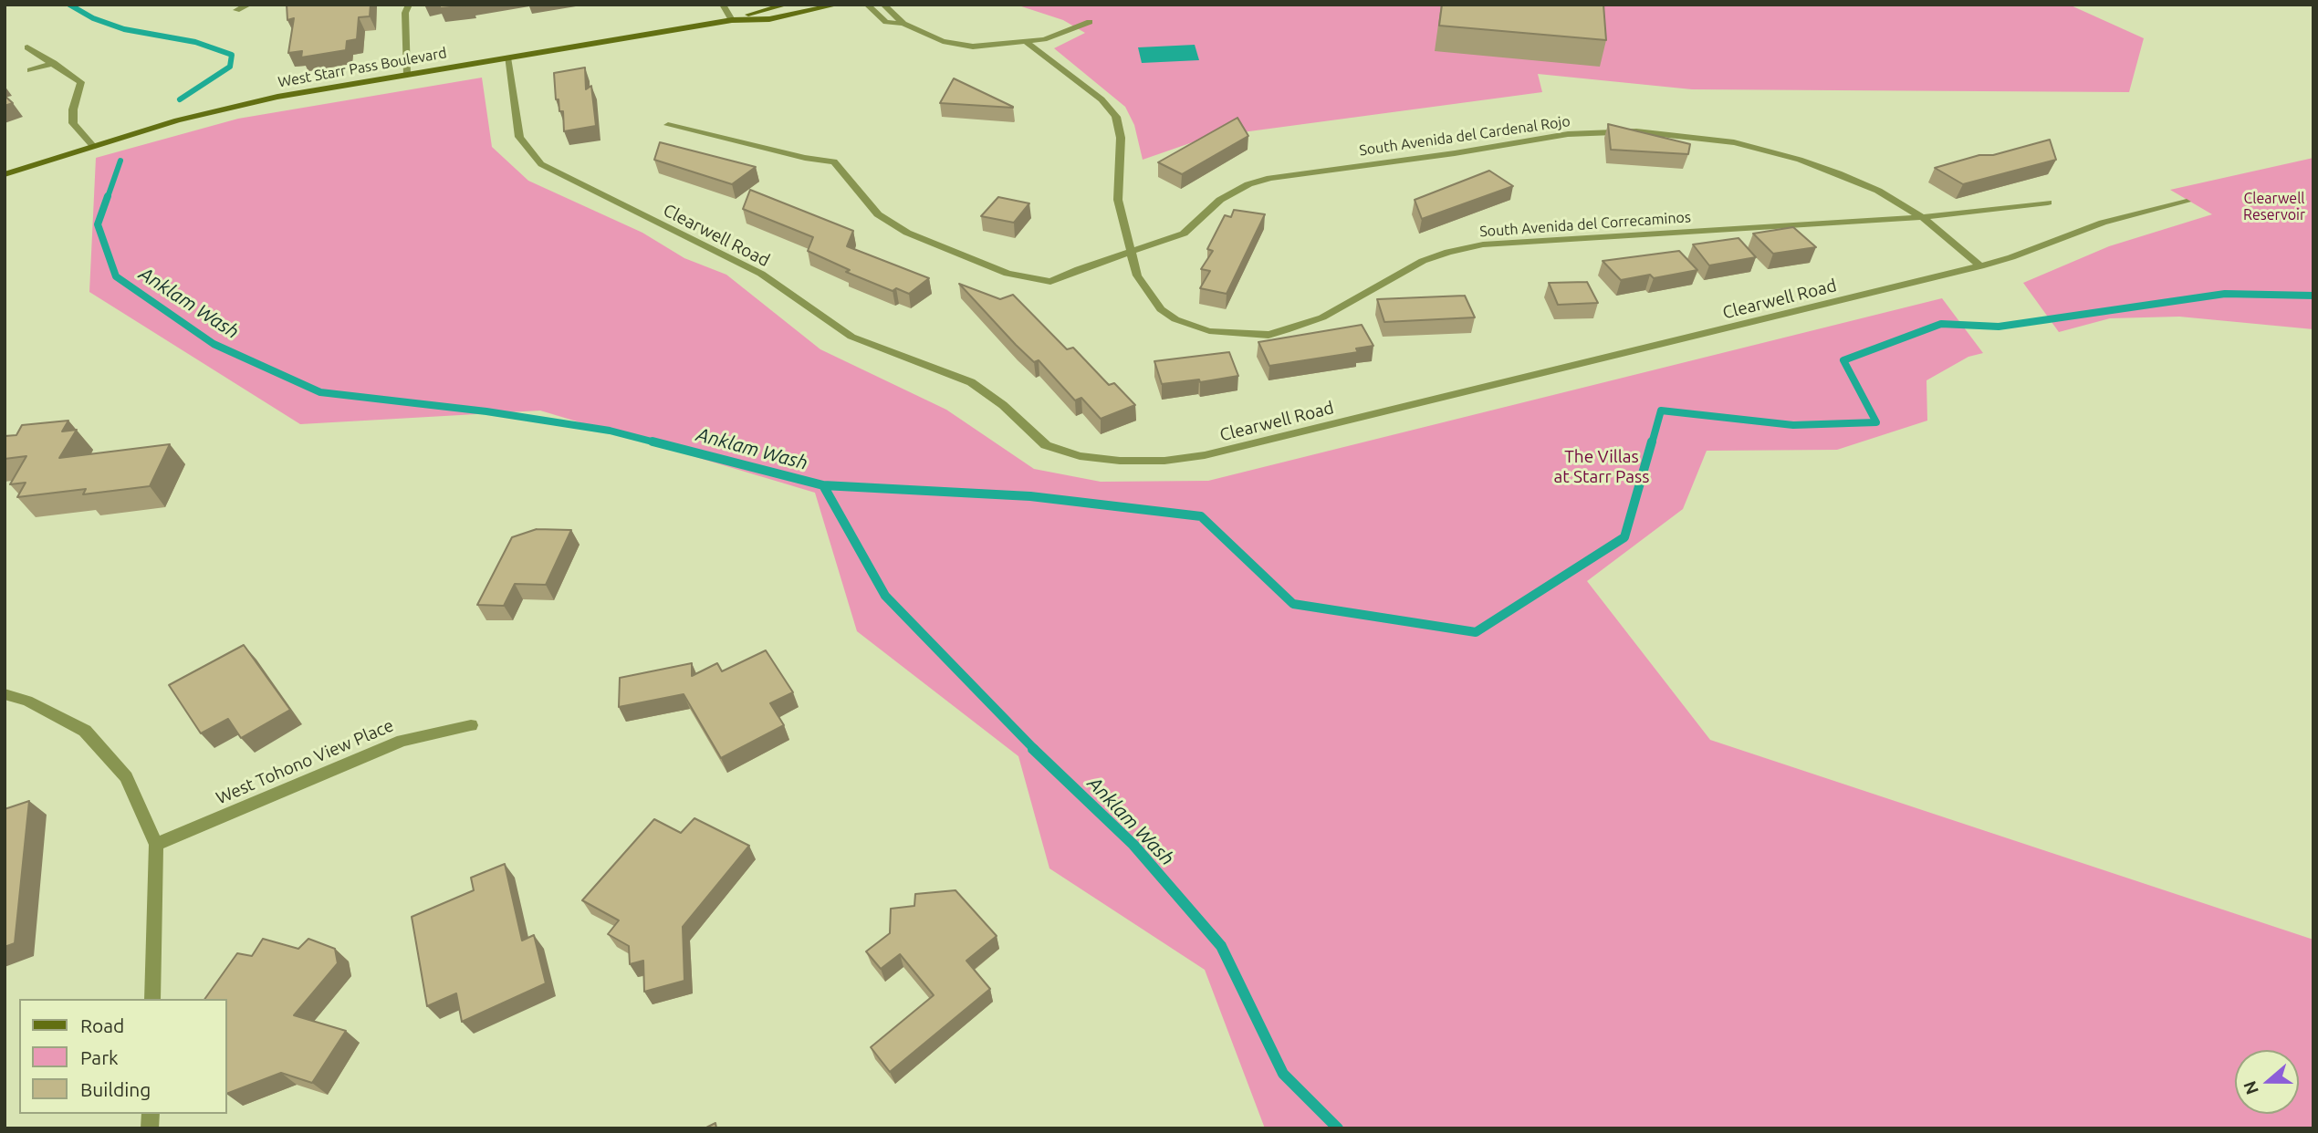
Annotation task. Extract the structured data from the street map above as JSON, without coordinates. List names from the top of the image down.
{
  "streets": {
    "street": [
      "West Starr Pass Boulevard",
      "South Avenida del Cardenal Rojo",
      "South Avenida del Correcaminos",
      "Clearwell Road",
      "West Tohono View Place"
    ]
  },
  "crossings": [
    ["West Starr Pass Boulevard", "Clearwell Road"],
    ["South Avenida del Cardenal Rojo", "South Avenida del Correcaminos"],
    ["South Avenida del Cardenal Rojo", "Clearwell Road"]
  ],
  "water": ["Anklam Wash"],
  "parks": ["Clearwell Reservoir", "The Villas at Starr Pass"],
  "legend": ["Road", "Park", "Building"],
  "north": "left"
}
